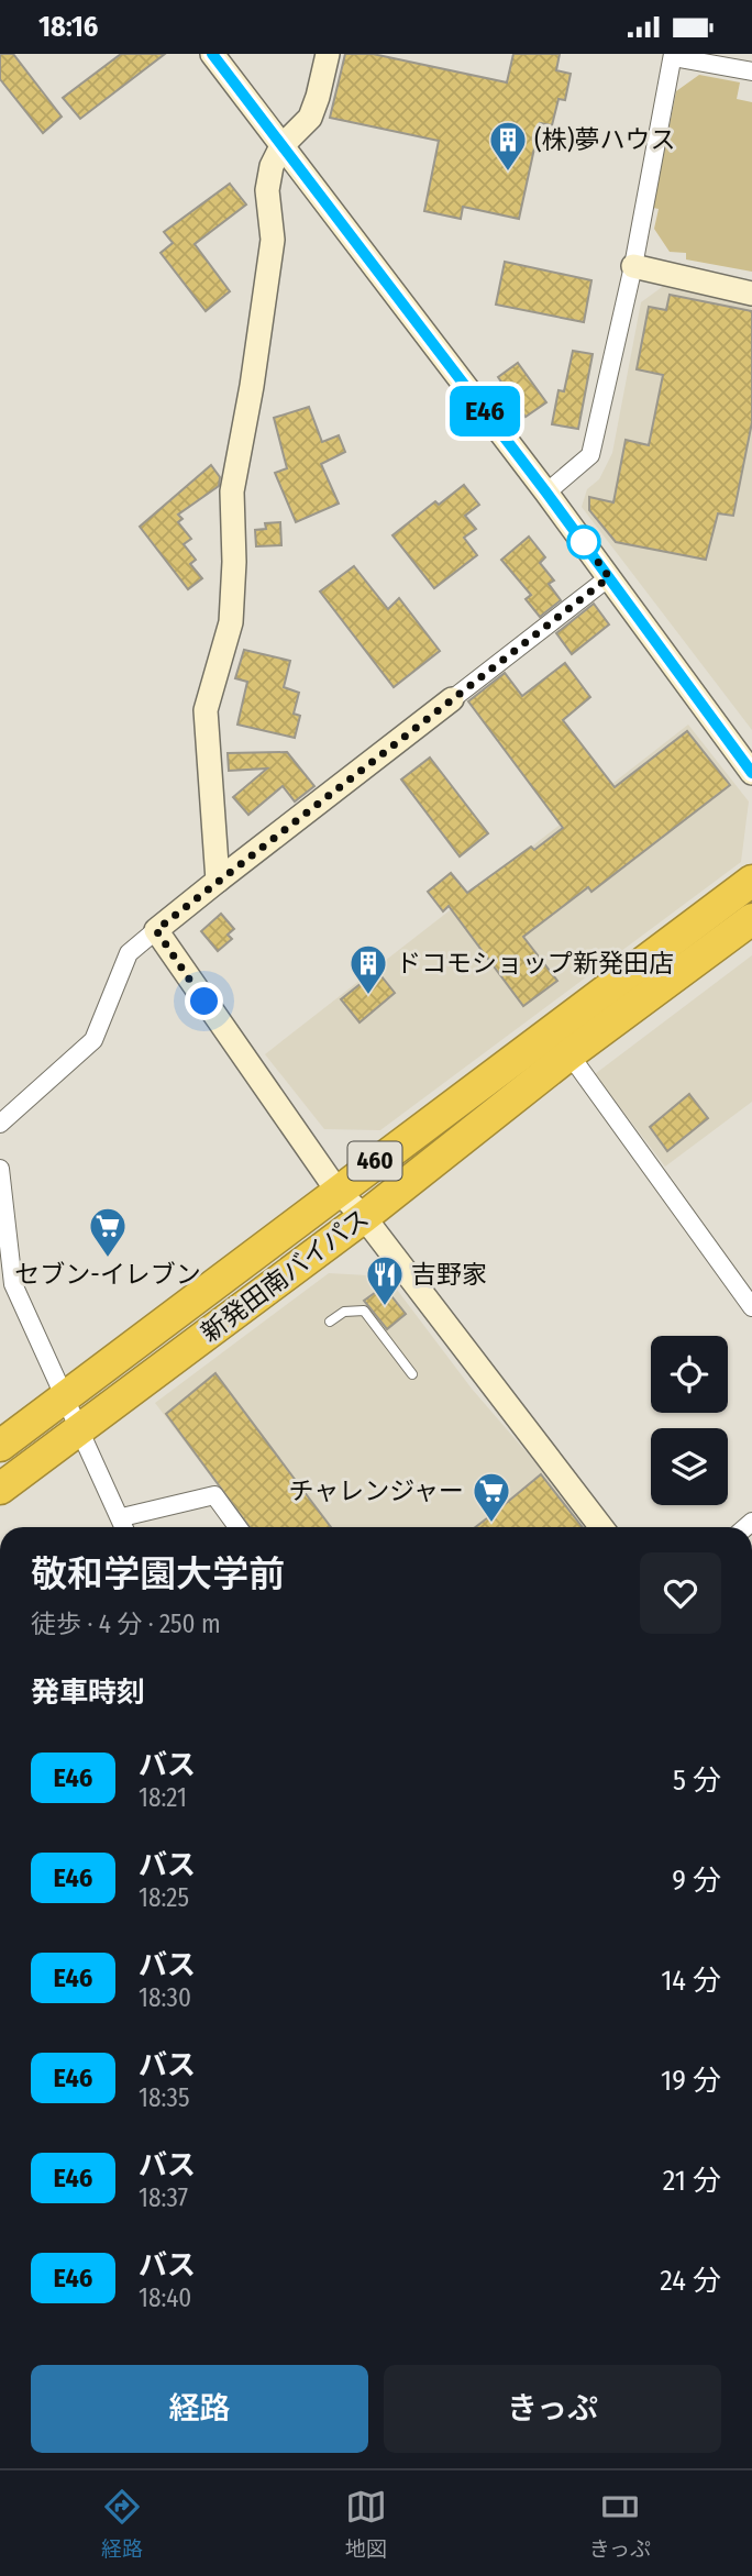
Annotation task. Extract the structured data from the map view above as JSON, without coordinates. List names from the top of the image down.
{
  "streets": {
    "highway": ["460", "新発田南バイパス"]
  },
  "places": {
    "building": ["(株)夢ハウス", "ドコモショップ新発田店"],
    "supermarket": ["セブン-イレブン", "チャレンジャー"],
    "restaurant": ["吉野家"]
  },
  "lines": ["bus line E46"],
  "page": {
    "status": "18:16",
    "on_map": "E46",
    "heading": [
      ["敬和学園大学前", "徒歩 · 4 分 · 250 m"],
      "発車時刻"
    ],
    "list": [
      {
        "mark": "E46",
        "name": "バス",
        "note": "18:21",
        "value": "5 分"
      },
      {
        "mark": "E46",
        "name": "バス",
        "note": "18:25",
        "value": "9 分"
      },
      {
        "mark": "E46",
        "name": "バス",
        "note": "18:30",
        "value": "14 分"
      },
      {
        "mark": "E46",
        "name": "バス",
        "note": "18:35",
        "value": "19 分"
      },
      {
        "mark": "E46",
        "name": "バス",
        "note": "18:37",
        "value": "21 分"
      },
      {
        "mark": "E46",
        "name": "バス",
        "note": "18:40",
        "value": "24 分"
      }
    ],
    "buttons": ["経路", "きっぷ"],
    "tabs": ["経路", "地図", "きっぷ"]
  }
}
